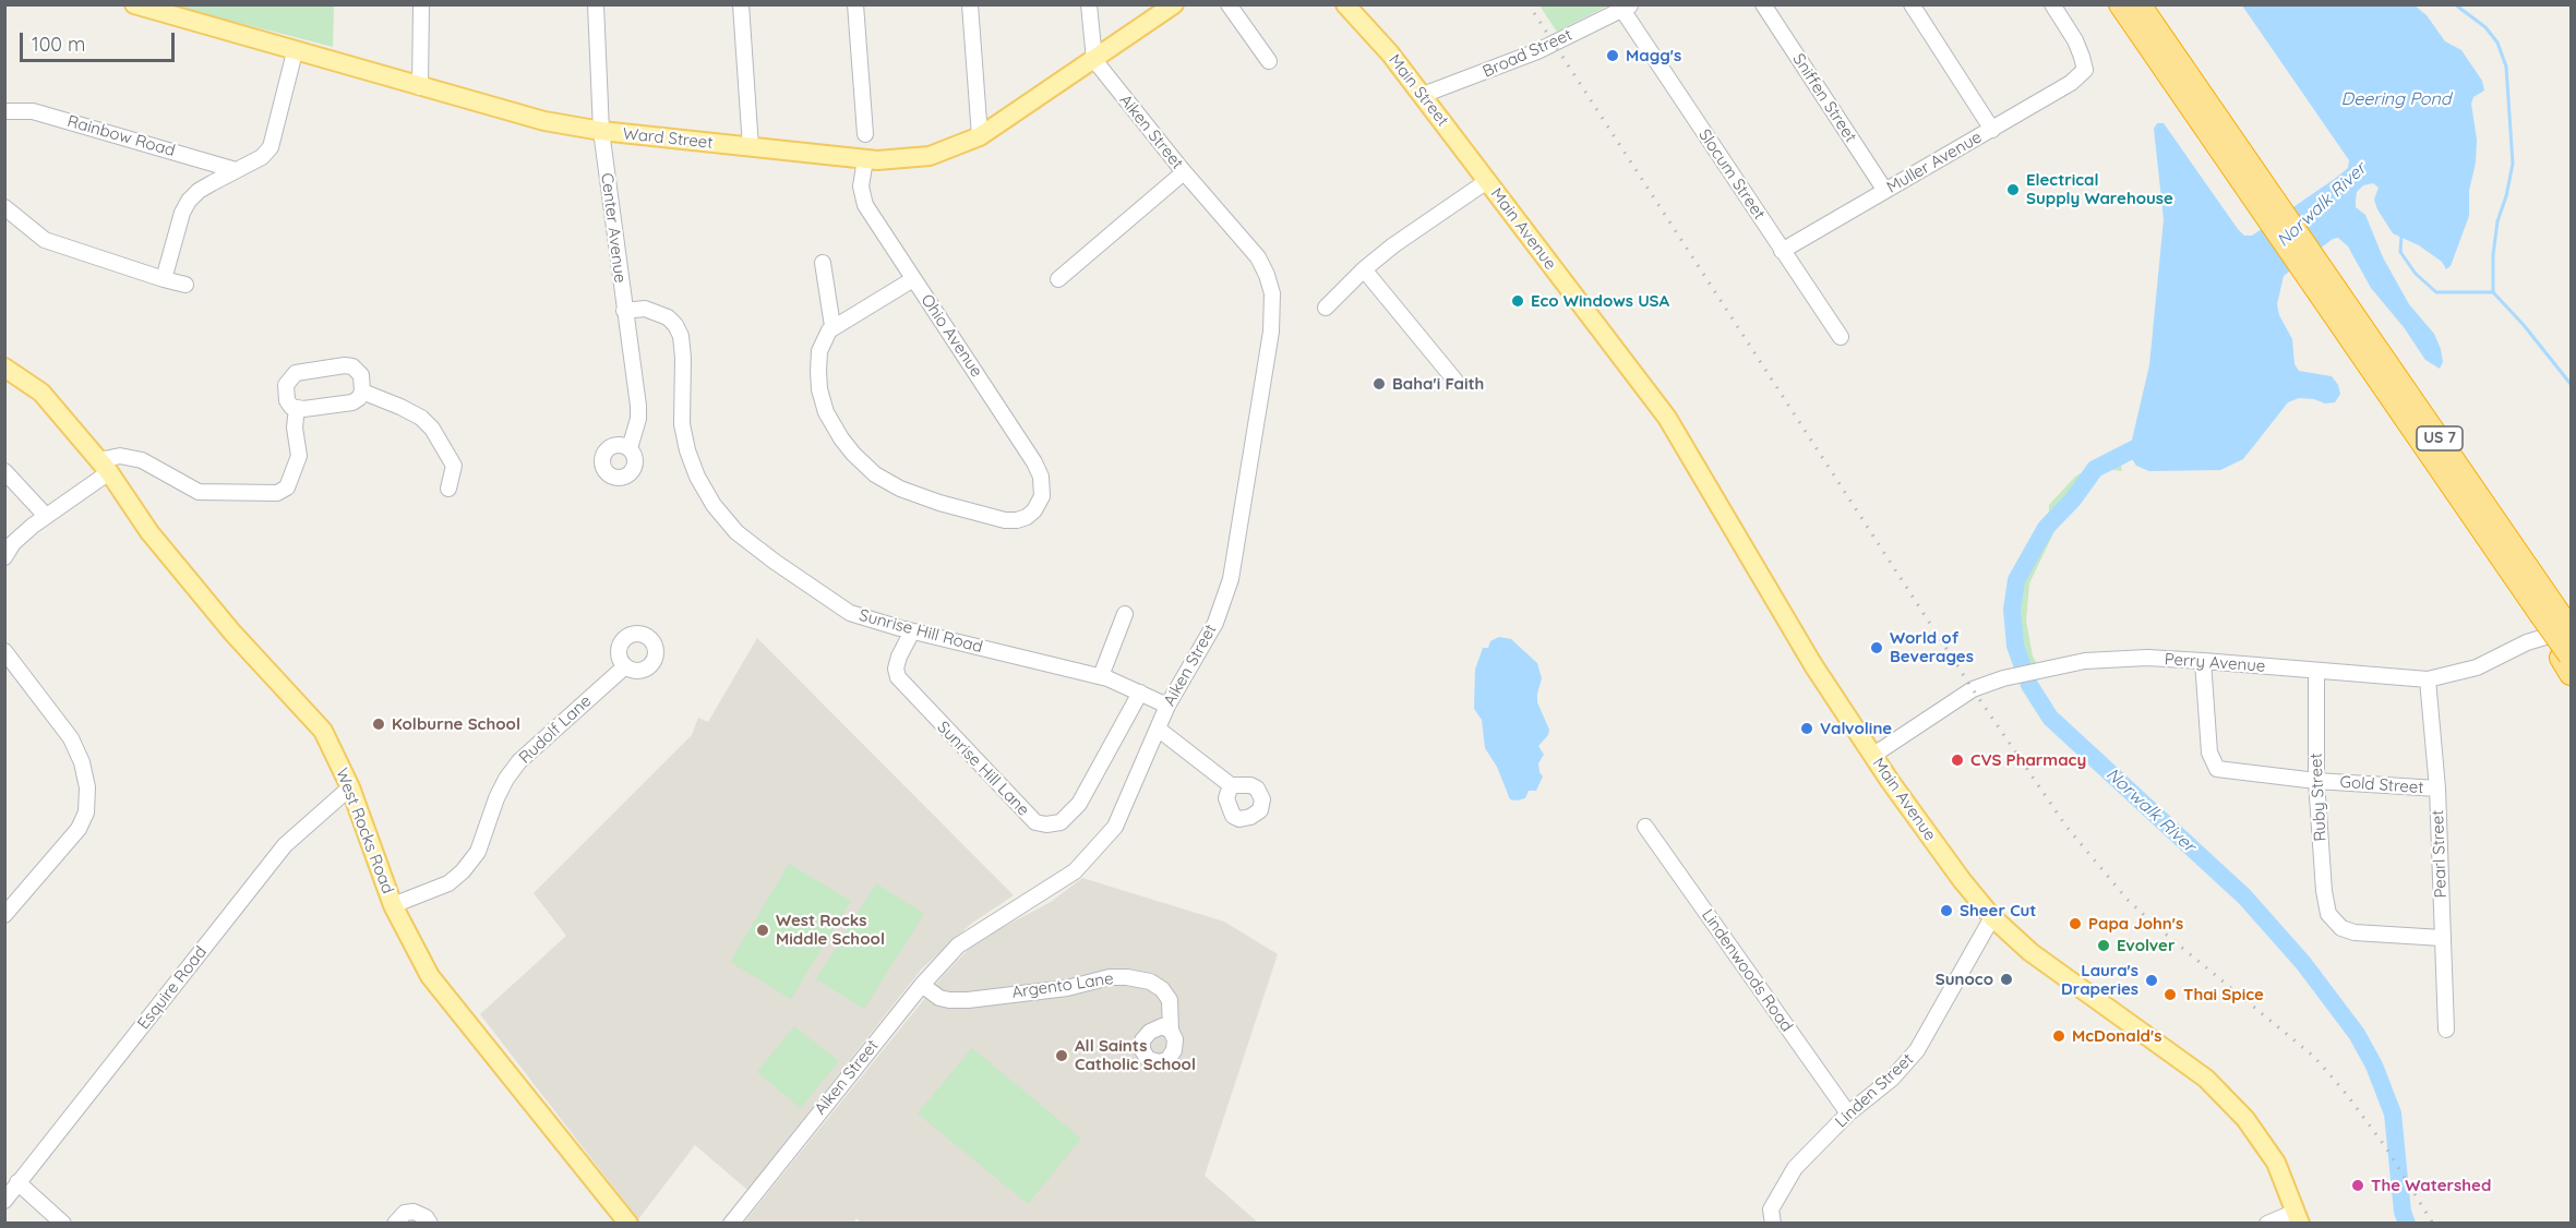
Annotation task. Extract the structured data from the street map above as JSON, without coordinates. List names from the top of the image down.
{
  "streets": {
    "highway": ["US 7"],
    "main road": [
      "Main Street",
      "Ward Street",
      "Main Avenue",
      "West Rocks Road"
    ],
    "street": [
      "Broad Street",
      "Sniffen Street",
      "Aiken Street",
      "Rainbow Road",
      "Muller Avenue",
      "Slocum Street",
      "Center Avenue",
      "Ohio Avenue",
      "Sunrise Hill Road",
      "Perry Avenue",
      "Rudolf Lane",
      "Sunrise Hill Lane",
      "Gold Street",
      "Ruby Street",
      "Pearl Street",
      "Lindenwoods Road",
      "Argento Lane",
      "Esquire Road",
      "Linden Street"
    ]
  },
  "crossings": [
    ["Broad Street", "Main Street"],
    ["Broad Street", "Slocum Street"],
    ["Main Street", "Main Avenue"],
    ["Sniffen Street", "Muller Avenue"],
    ["Aiken Street", "Ward Street"],
    ["Aiken Street", "Sunrise Hill Road"],
    ["Aiken Street", "Argento Lane"],
    ["Ward Street", "Center Avenue"],
    ["Ward Street", "Ohio Avenue"],
    ["Muller Avenue", "Slocum Street"],
    ["Center Avenue", "Sunrise Hill Road"],
    ["Main Avenue", "Perry Avenue"],
    ["Main Avenue", "Linden Street"],
    ["US 7", "Perry Avenue"],
    ["Sunrise Hill Road", "Sunrise Hill Lane"],
    ["Perry Avenue", "Gold Street"],
    ["Perry Avenue", "Ruby Street"],
    ["Perry Avenue", "Pearl Street"],
    ["Rudolf Lane", "West Rocks Road"],
    ["Gold Street", "Ruby Street"],
    ["Gold Street", "Pearl Street"],
    ["Ruby Street", "Pearl Street"],
    ["West Rocks Road", "Esquire Road"],
    ["Lindenwoods Road", "Linden Street"]
  ],
  "water": ["Deering Pond", "Norwalk River"],
  "places": [
    "Magg's",
    "Electrical Supply Warehouse",
    "Eco Windows USA",
    "Baha'i Faith",
    "World of Beverages",
    "Kolburne School",
    "Valvoline",
    "CVS Pharmacy",
    "Sheer Cut",
    "Papa John's",
    "West Rocks Middle School",
    "Evolver",
    "Sunoco",
    "Laura's Draperies",
    "Thai Spice",
    "McDonald's",
    "All Saints Catholic School",
    "The Watershed"
  ],
  "scale_bar": "100 m"
}
